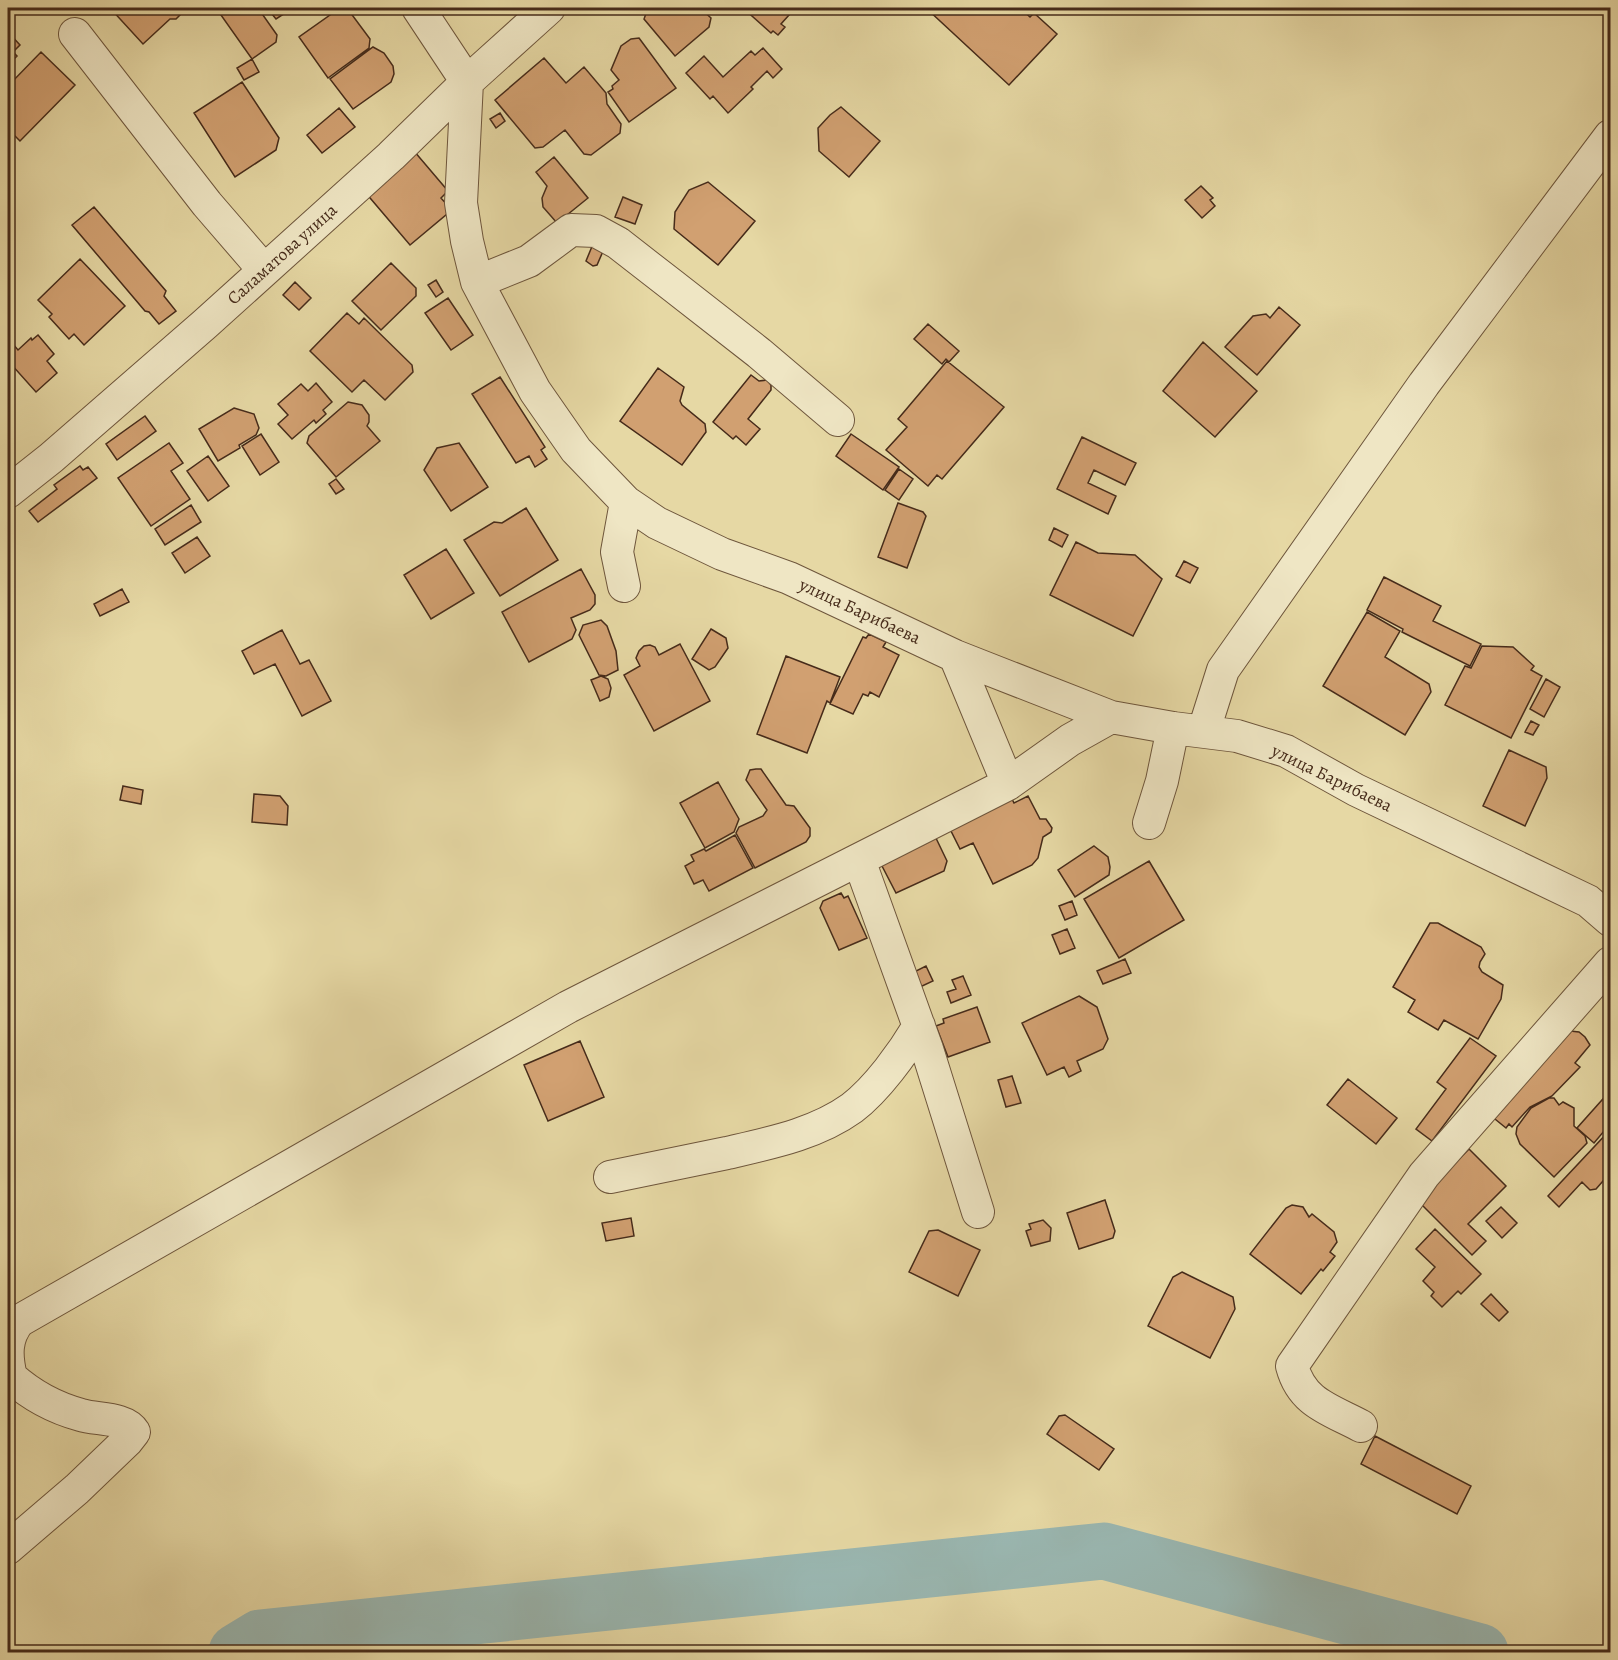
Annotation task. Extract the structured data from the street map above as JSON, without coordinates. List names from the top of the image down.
{
  "streets": {
    "street": ["Саламатова улица", "улица Барибаева"]
  },
  "crossings": [
    ["Саламатова улица", "улица Барибаева"]
  ]
}
